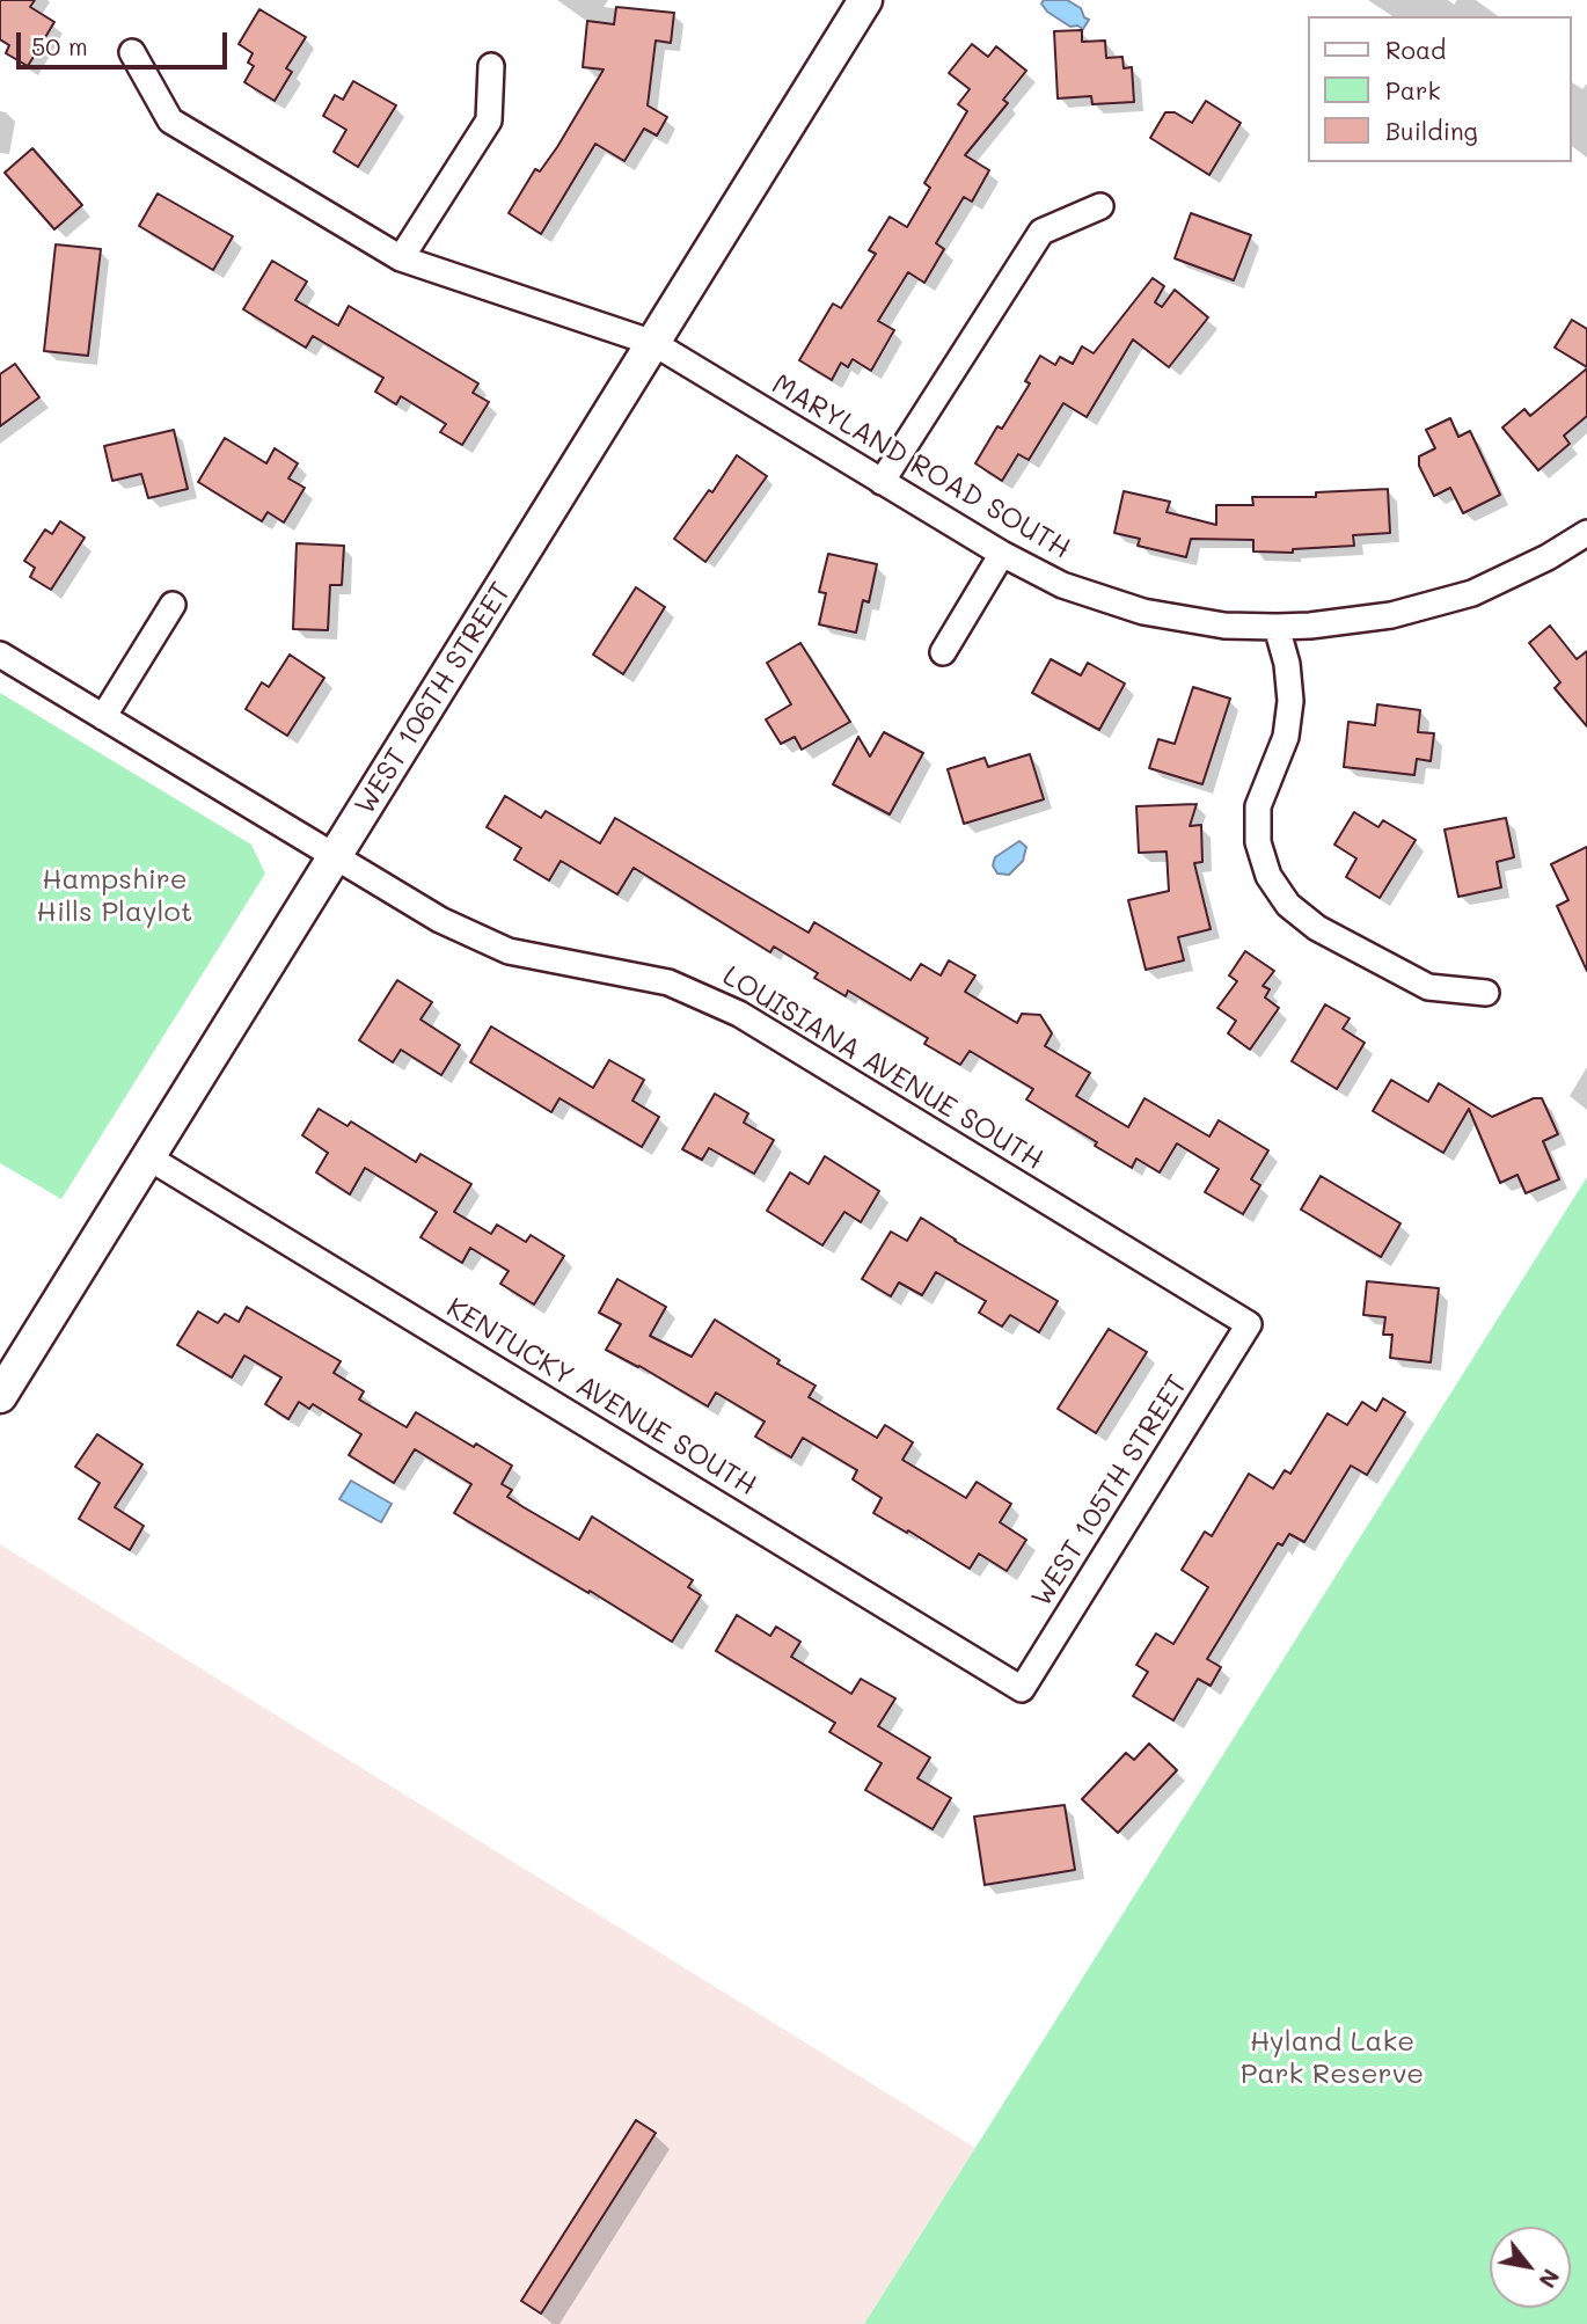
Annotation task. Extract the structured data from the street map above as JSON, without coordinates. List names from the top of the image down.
{
  "streets": {
    "street": [
      "MARYLAND ROAD SOUTH",
      "WEST 106TH STREET",
      "LOUISIANA AVENUE SOUTH",
      "KENTUCKY AVENUE SOUTH",
      "WEST 105TH STREET"
    ]
  },
  "crossings": [
    ["MARYLAND ROAD SOUTH", "WEST 106TH STREET"],
    ["WEST 106TH STREET", "LOUISIANA AVENUE SOUTH"],
    ["WEST 106TH STREET", "KENTUCKY AVENUE SOUTH"],
    ["LOUISIANA AVENUE SOUTH", "WEST 105TH STREET"],
    ["KENTUCKY AVENUE SOUTH", "WEST 105TH STREET"]
  ],
  "parks": ["Hampshire Hills Playlot", "Hyland Lake Park Reserve"],
  "legend": ["Road", "Park", "Building"],
  "scale_bar": "50 m",
  "north": "bottom right"
}
